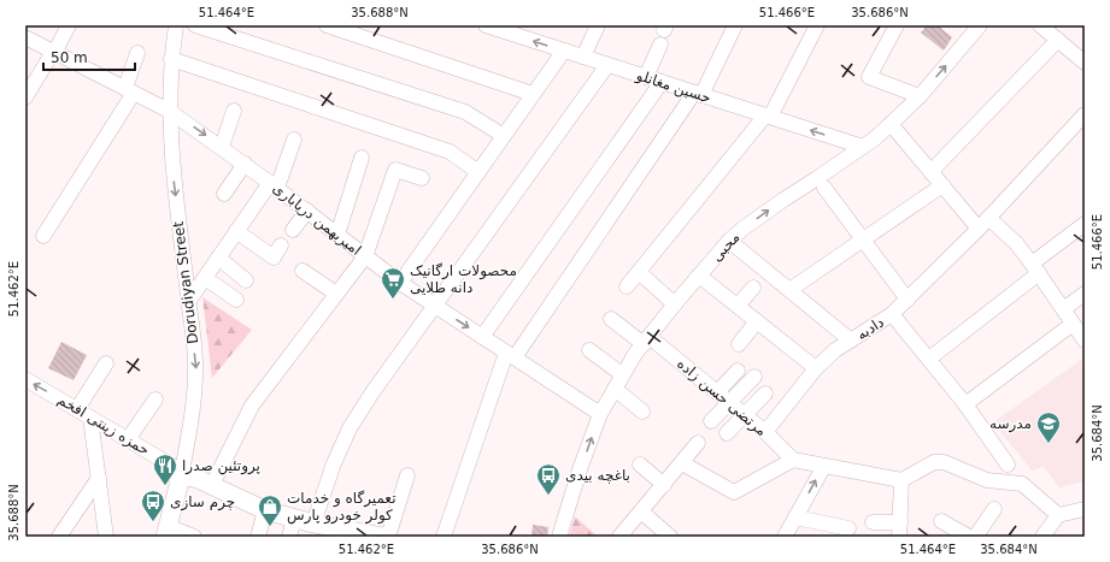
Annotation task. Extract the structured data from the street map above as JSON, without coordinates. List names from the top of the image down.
{
  "streets": {
    "main road": ["Dorudiyan Street"],
    "street": [
      "حسین مغانلو",
      "امیربهمن دریاباری",
      "محبی",
      "دادبه",
      "مرتضی حسن زاده",
      "حمزه زینتی افخم"
    ]
  },
  "crossings": [
    ["حسین مغانلو", "محبی"],
    ["امیربهمن دریاباری", "محبی"],
    ["امیربهمن دریاباری", "Dorudiyan Street"],
    ["محبی", "مرتضی حسن زاده"],
    ["Dorudiyan Street", "حمزه زینتی افخم"],
    ["دادبه", "مرتضی حسن زاده"]
  ],
  "one_way": ["Dorudiyan Street"],
  "places": {
    "supermarket": ["محصولات ارگانیک دانه طلایی"],
    "school or university": ["مدرسه"],
    "restaurant": ["پروتئین صدرا"],
    "bus stop": ["باغچه بیدی", "چرم سازی"],
    "shop": ["تعمیرگاه و خدمات کولر خودرو پارس"]
  },
  "scale_bar": "50 m",
  "coordinates": [
    "51.464°E",
    "35.688°N",
    "51.466°E",
    "35.686°N",
    "51.462°E",
    "35.684°N"
  ]
}
